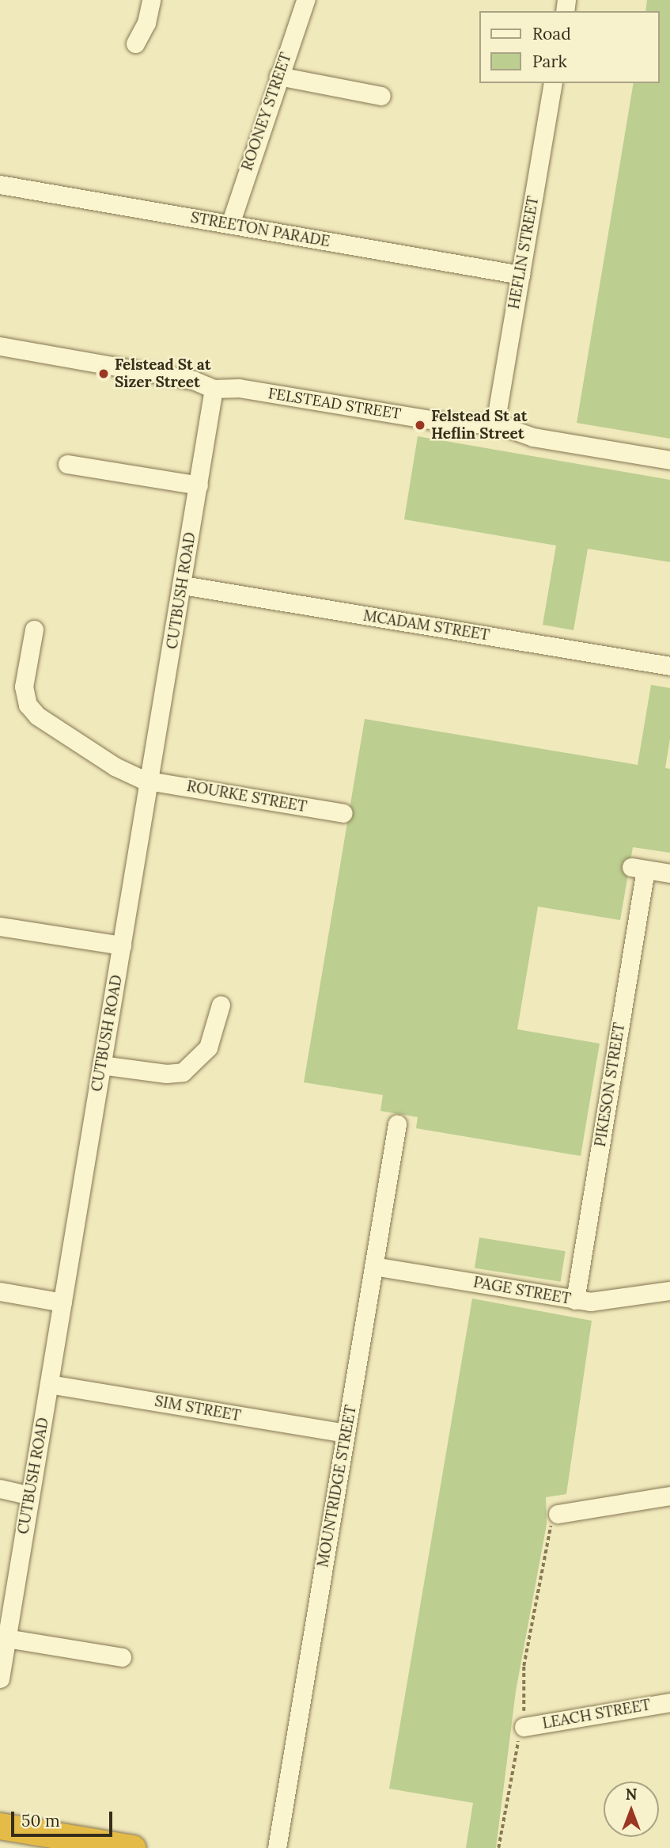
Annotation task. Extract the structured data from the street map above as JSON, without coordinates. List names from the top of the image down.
{
  "streets": {
    "street": [
      "ROONEY STREET",
      "STREETON PARADE",
      "HEFLIN STREET",
      "FELSTEAD STREET",
      "CUTBUSH ROAD",
      "MCADAM STREET",
      "ROURKE STREET",
      "PIKESON STREET",
      "PAGE STREET",
      "SIM STREET",
      "MOUNTRIDGE STREET",
      "LEACH STREET"
    ]
  },
  "crossings": [
    ["ROONEY STREET", "STREETON PARADE"],
    ["STREETON PARADE", "HEFLIN STREET"],
    ["HEFLIN STREET", "FELSTEAD STREET"],
    ["FELSTEAD STREET", "CUTBUSH ROAD"],
    ["CUTBUSH ROAD", "MCADAM STREET"],
    ["CUTBUSH ROAD", "ROURKE STREET"],
    ["CUTBUSH ROAD", "SIM STREET"],
    ["PIKESON STREET", "PAGE STREET"],
    ["PAGE STREET", "MOUNTRIDGE STREET"],
    ["SIM STREET", "MOUNTRIDGE STREET"]
  ],
  "places": ["Felstead St at Sizer Street", "Felstead St at Heflin Street"],
  "legend": ["Road", "Park"],
  "scale_bar": "50 m",
  "north": "top"
}
